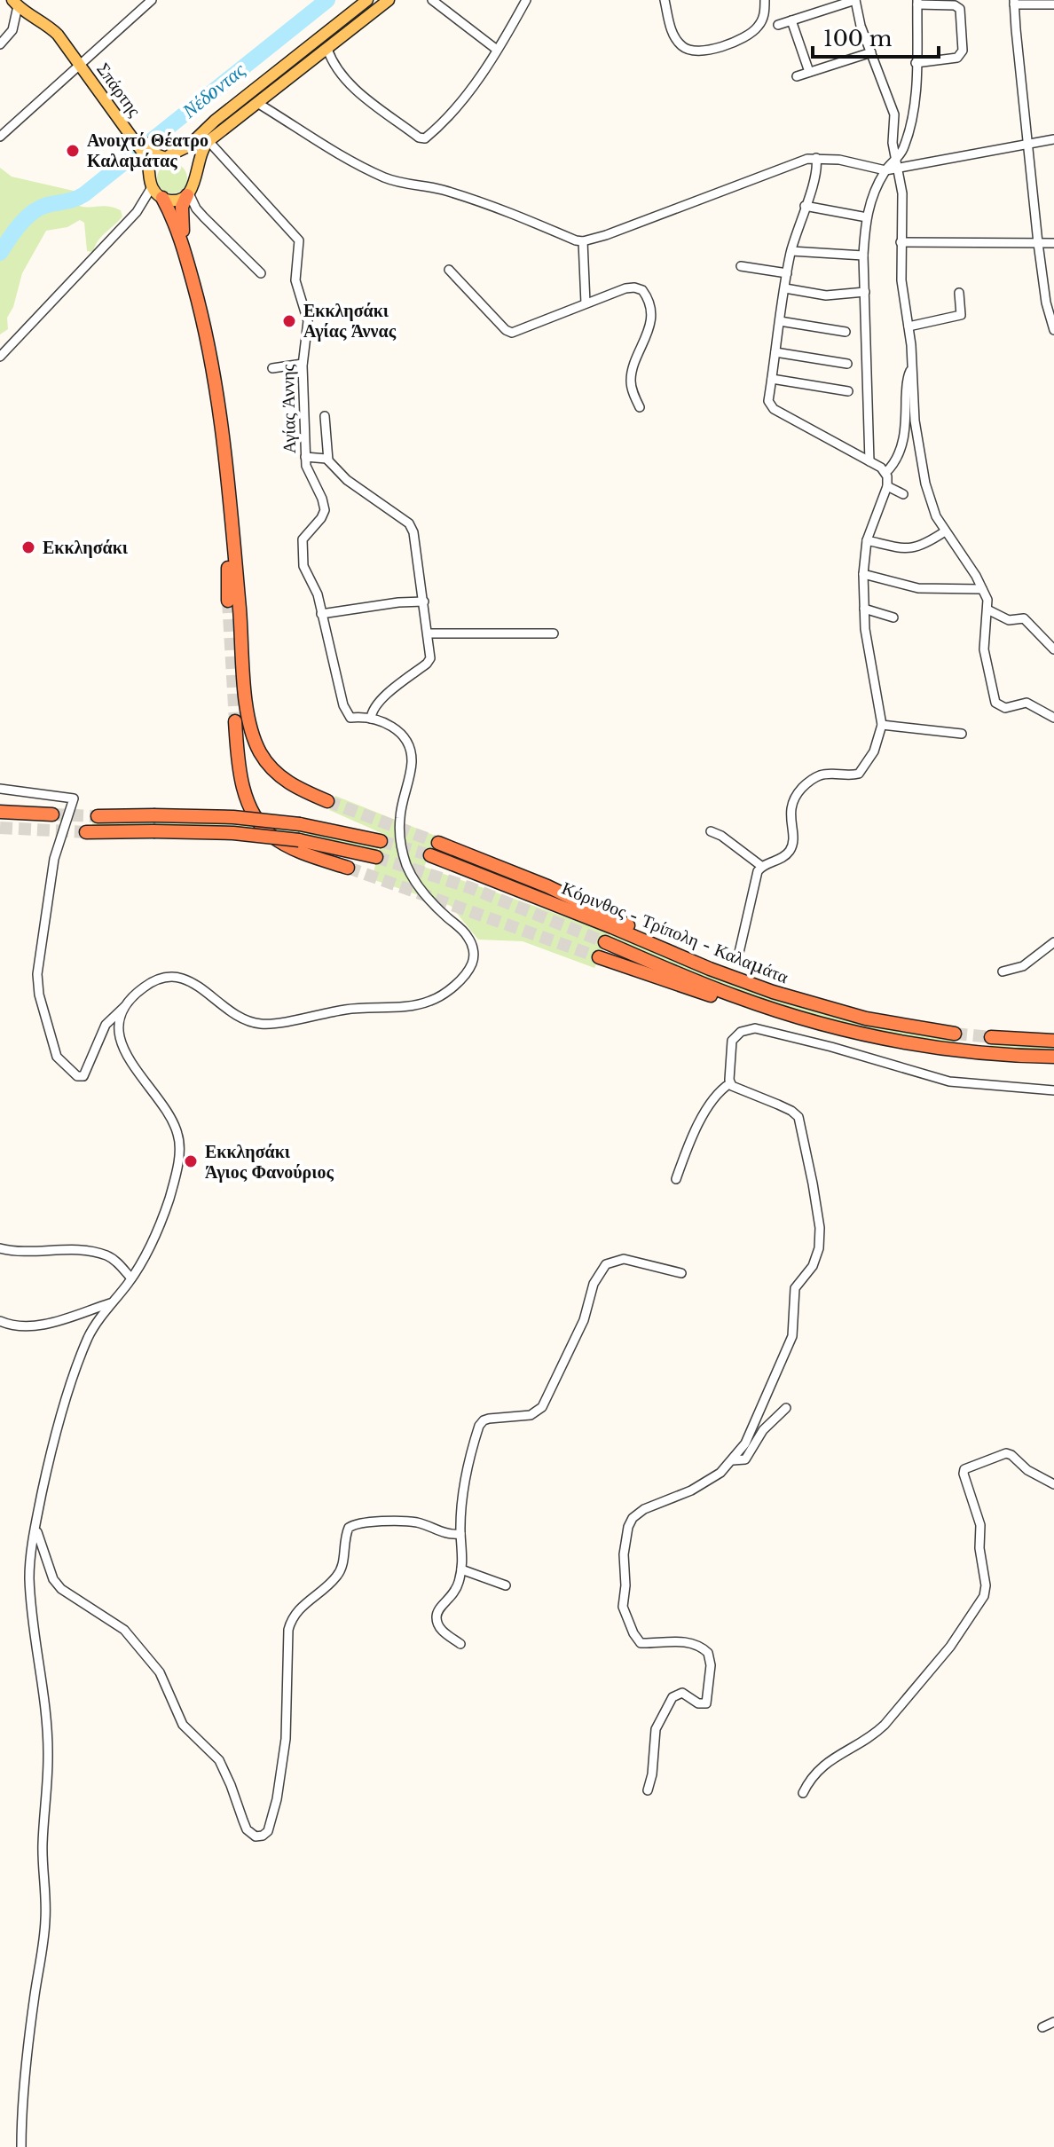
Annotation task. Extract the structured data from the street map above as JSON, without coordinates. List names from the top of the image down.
{
  "streets": {
    "highway": ["Κόρινθος - Τρίπολη - Καλαμάτα"],
    "main road": ["Σπάρτης"],
    "street": ["Αγίας Άννης"]
  },
  "water": ["Νέδoντας"],
  "places": [
    "Ανοιχτό Θέατρο Καλαμάτας",
    "Εκκλησάκι Αγίας Άννας",
    "Εκκλησάκι",
    "Εκκλησάκι Άγιος Φανούριος"
  ],
  "scale_bar": "100 m"
}
